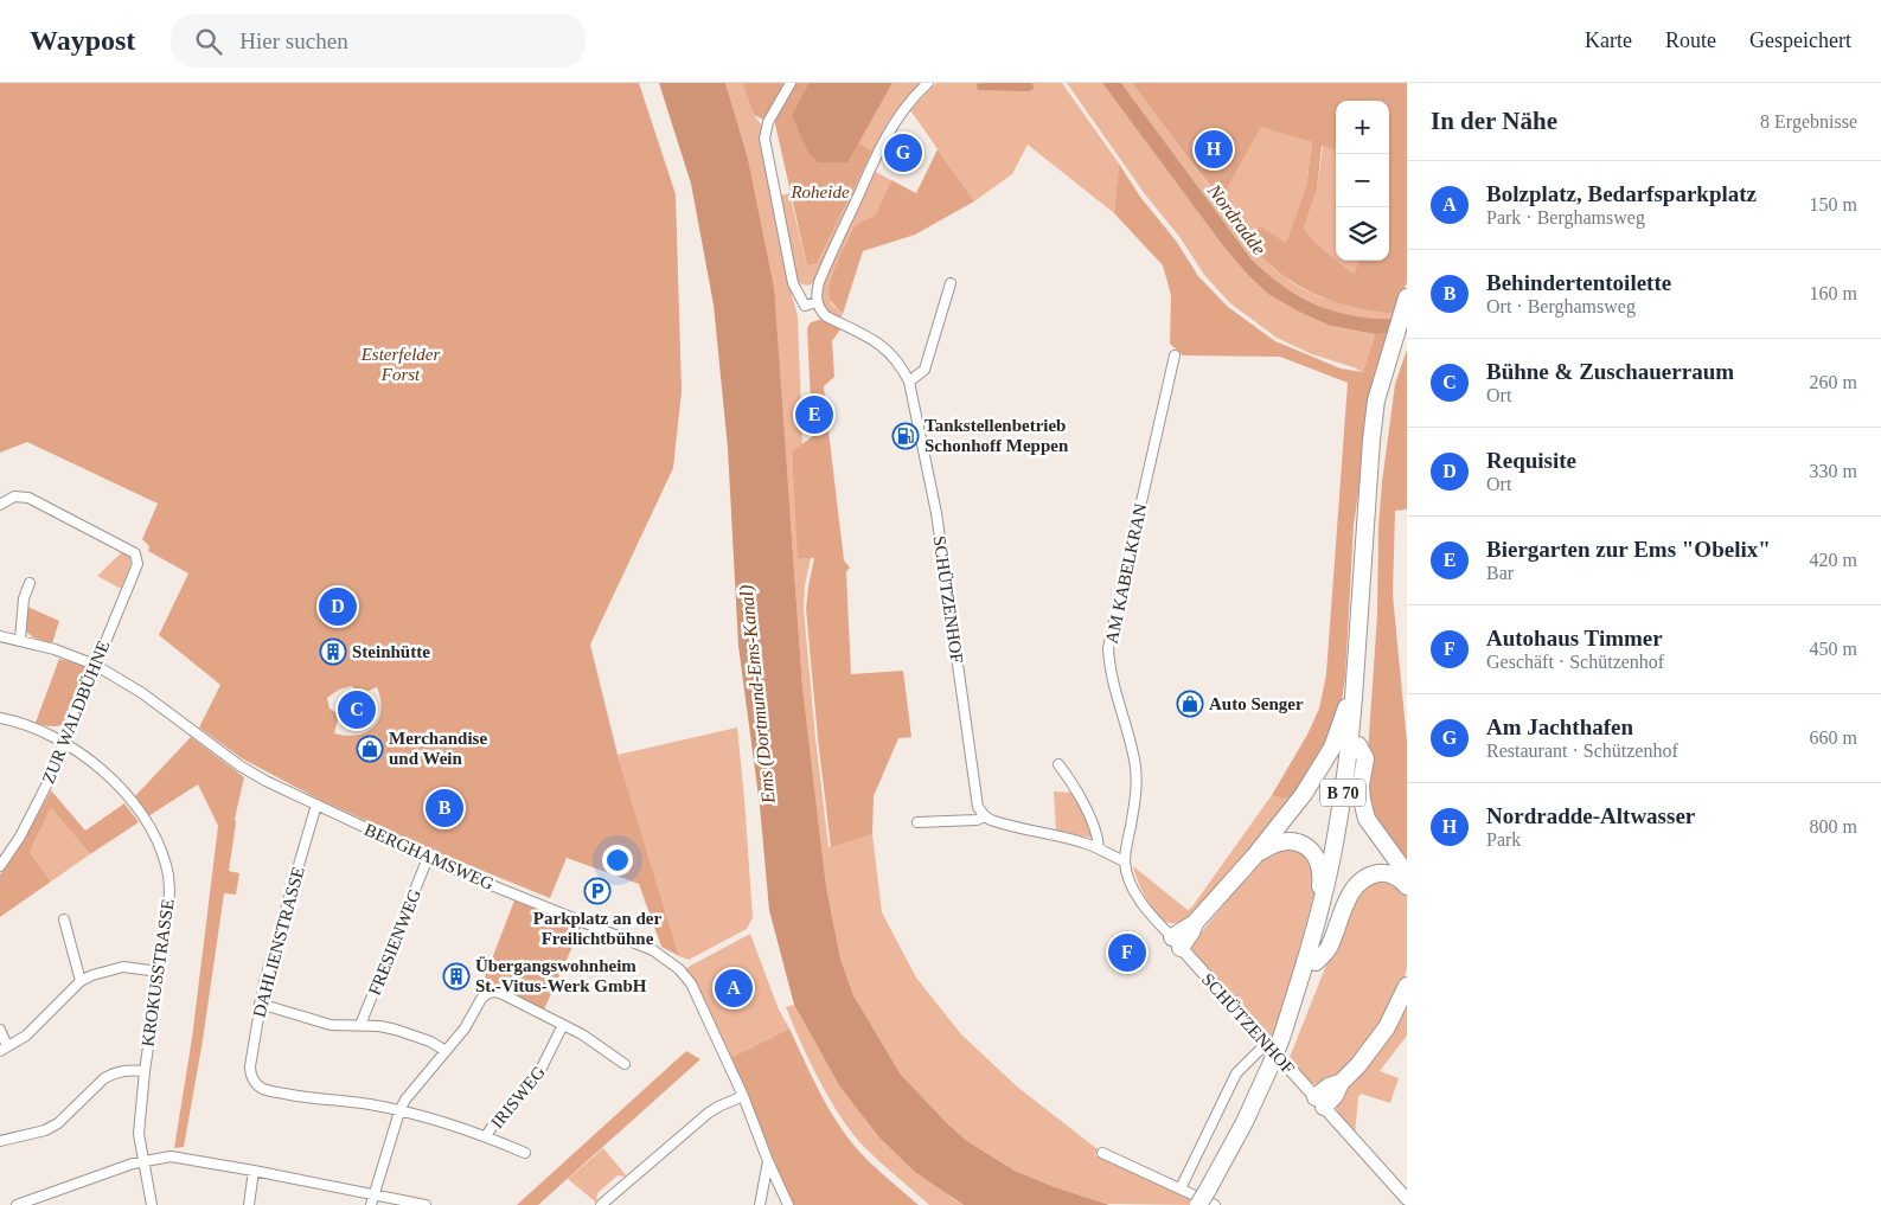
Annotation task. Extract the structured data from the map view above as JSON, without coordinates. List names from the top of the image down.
{
  "streets": {
    "highway": ["B 70"],
    "street": [
      "AM KABELKRAN",
      "SCHÜTZENHOF",
      "ZUR WALDBÜHNE",
      "BERGHAMSWEG",
      "DAHLIENSTRASSE",
      "FRESIENWEG",
      "KROKUSSTRASSE",
      "IRISWEG"
    ]
  },
  "crossings": [
    ["AM KABELKRAN", "SCHÜTZENHOF"],
    ["ZUR WALDBÜHNE", "BERGHAMSWEG"],
    ["ZUR WALDBÜHNE", "KROKUSSTRASSE"],
    ["BERGHAMSWEG", "DAHLIENSTRASSE"],
    ["BERGHAMSWEG", "FRESIENWEG"],
    ["DAHLIENSTRASSE", "IRISWEG"]
  ],
  "water": ["Nordradde", "Ems (Dortmund-Ems-Kanal)"],
  "parks": ["Roheide", "Esterfelder Forst"],
  "places": {
    "fuel station": ["Tankstellenbetrieb Schonhoff Meppen"],
    "building": ["Steinhütte", "Übergangswohnheim St.-Vitus-Werk GmbH"],
    "shop": ["Auto Senger", "Merchandise und Wein"],
    "parking": ["Parkplatz an der Freilichtbühne"]
  },
  "page": {
    "header": "Waypost",
    "search": "Hier suchen",
    "nav": ["Karte", "Route", "Gespeichert"],
    "heading": ["In der Nähe", "8 Ergebnisse"],
    "map_buttons": ["+", "−"],
    "pins": [
      "H",
      "G",
      "E",
      "D",
      "C",
      "B",
      "F",
      "A"
    ],
    "list": [
      {
        "mark": "A",
        "name": "Bolzplatz, Bedarfsparkplatz",
        "note": "Park · Berghamsweg",
        "value": "150 m"
      },
      {
        "mark": "B",
        "name": "Behindertentoilette",
        "note": "Ort · Berghamsweg",
        "value": "160 m"
      },
      {
        "mark": "C",
        "name": "Bühne & Zuschauerraum",
        "note": "Ort",
        "value": "260 m"
      },
      {
        "mark": "D",
        "name": "Requisite",
        "note": "Ort",
        "value": "330 m"
      },
      {
        "mark": "E",
        "name": "Biergarten zur Ems \"Obelix\"",
        "note": "Bar",
        "value": "420 m"
      },
      {
        "mark": "F",
        "name": "Autohaus Timmer",
        "note": "Geschäft · Schützenhof",
        "value": "450 m"
      },
      {
        "mark": "G",
        "name": "Am Jachthafen",
        "note": "Restaurant · Schützenhof",
        "value": "660 m"
      },
      {
        "mark": "H",
        "name": "Nordradde-Altwasser",
        "note": "Park",
        "value": "800 m"
      }
    ]
  }
}
